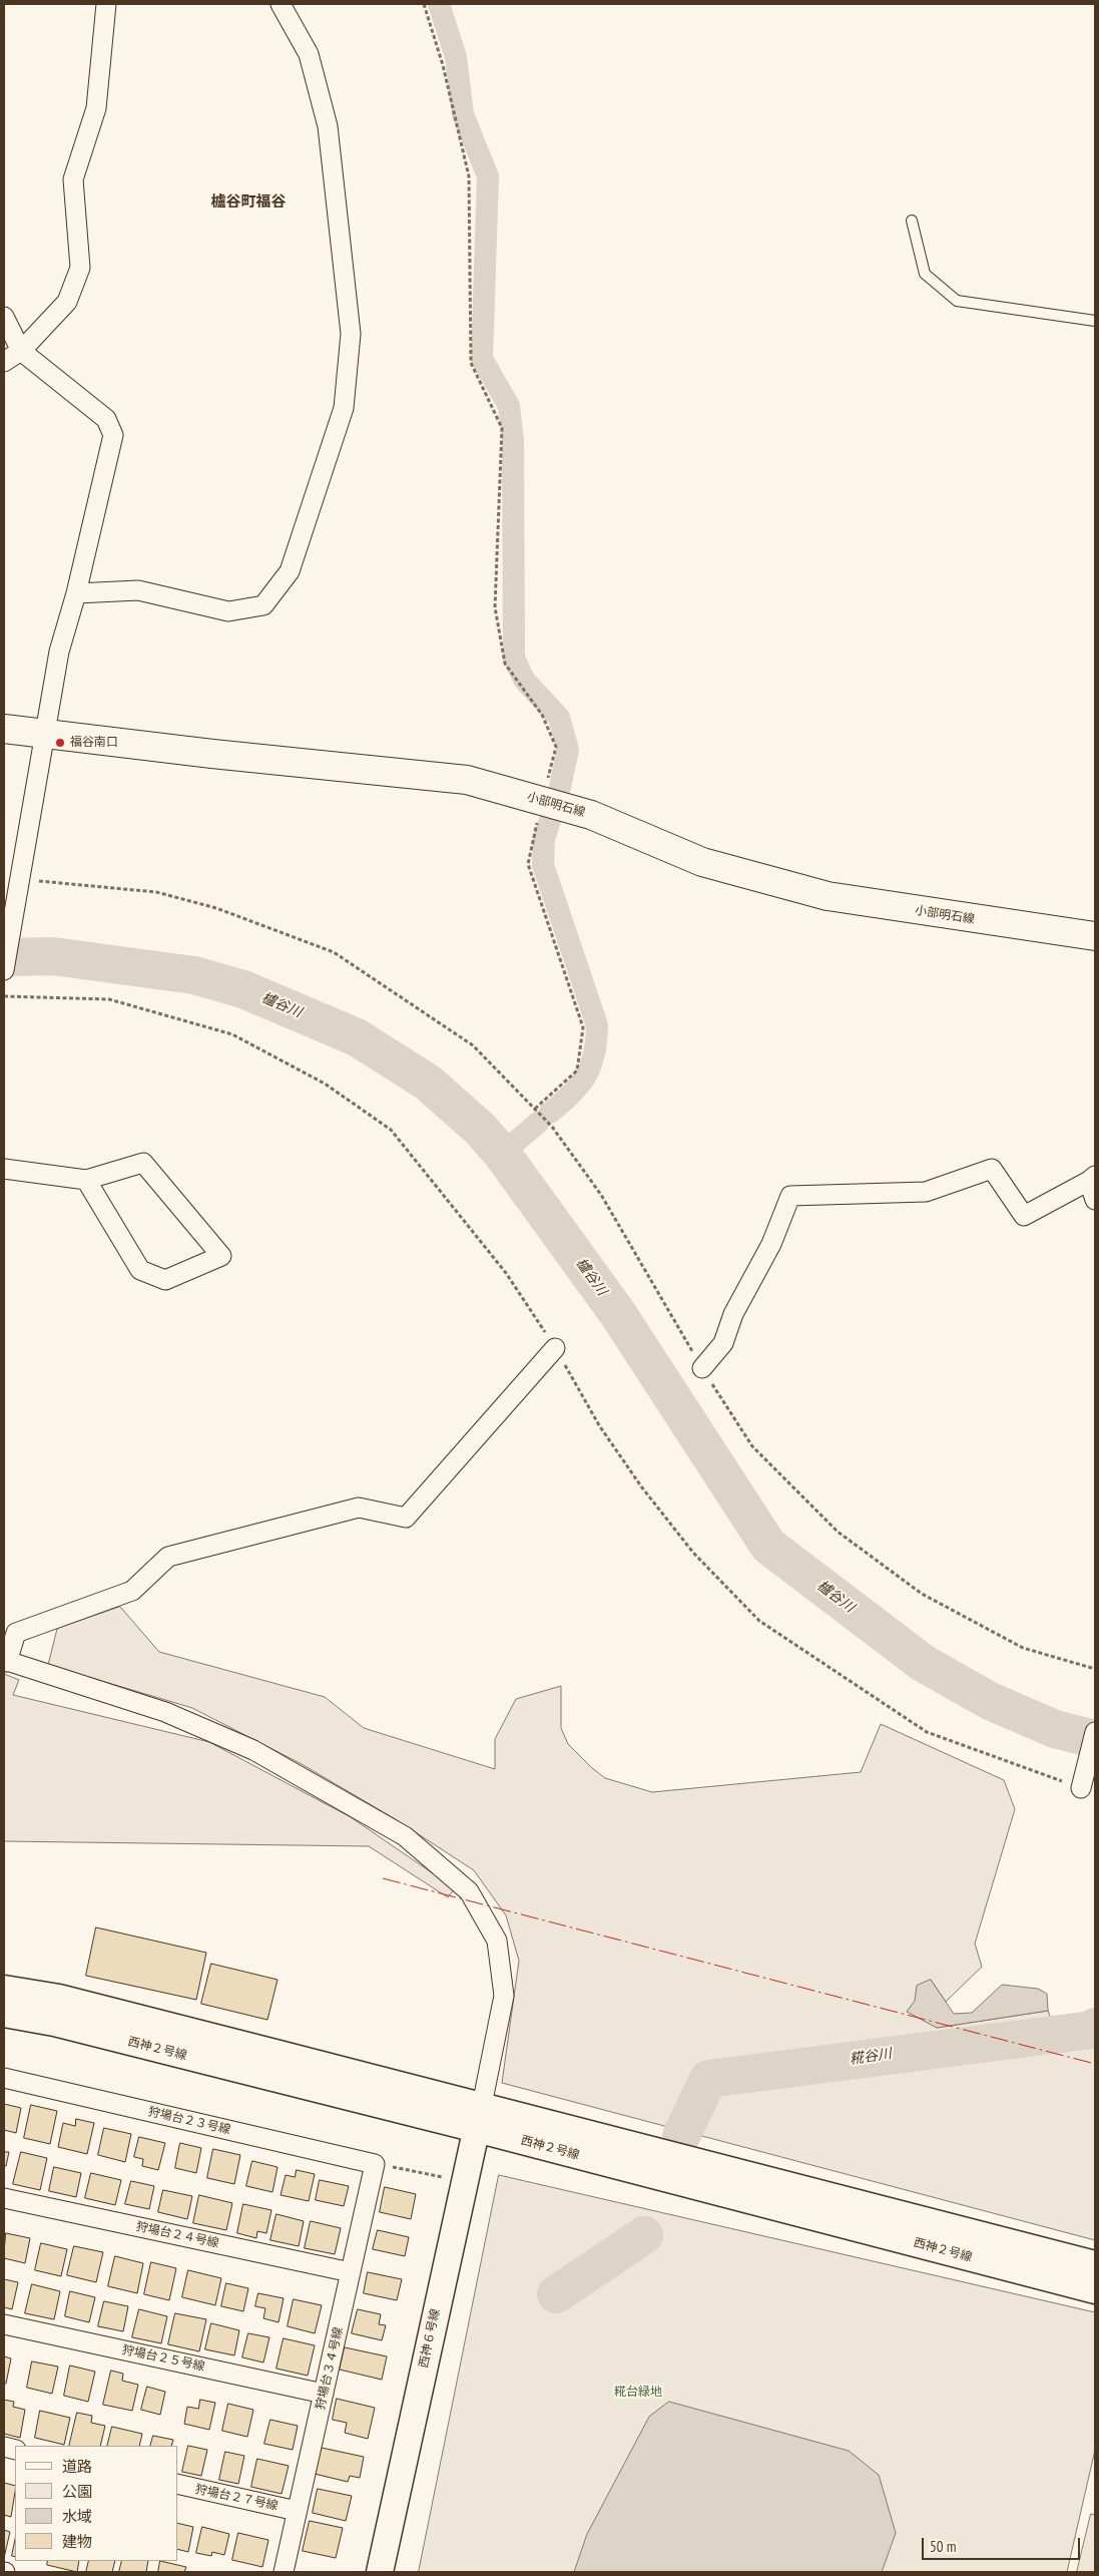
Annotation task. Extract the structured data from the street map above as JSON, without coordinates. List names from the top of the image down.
{
  "streets": {
    "main road": ["小部明石線"],
    "street": [
      "西神２号線",
      "狩場台２３号線",
      "狩場台２４号線",
      "西神６号線",
      "狩場台２５号線",
      "狩場台３４号線",
      "狩場台２７号線"
    ]
  },
  "crossings": [
    ["西神２号線", "西神６号線"],
    ["狩場台２３号線", "狩場台３４号線"],
    ["狩場台２４号線", "狩場台３４号線"],
    ["狩場台２５号線", "狩場台３４号線"],
    ["狩場台３４号線", "狩場台２７号線"]
  ],
  "districts": ["櫨谷町福谷"],
  "water": ["櫨谷川", "糀谷川"],
  "parks": ["糀台緑地"],
  "places": ["福谷南口"],
  "legend": [
    "道路",
    "公園",
    "水域",
    "建物"
  ],
  "scale_bar": "50 m"
}
